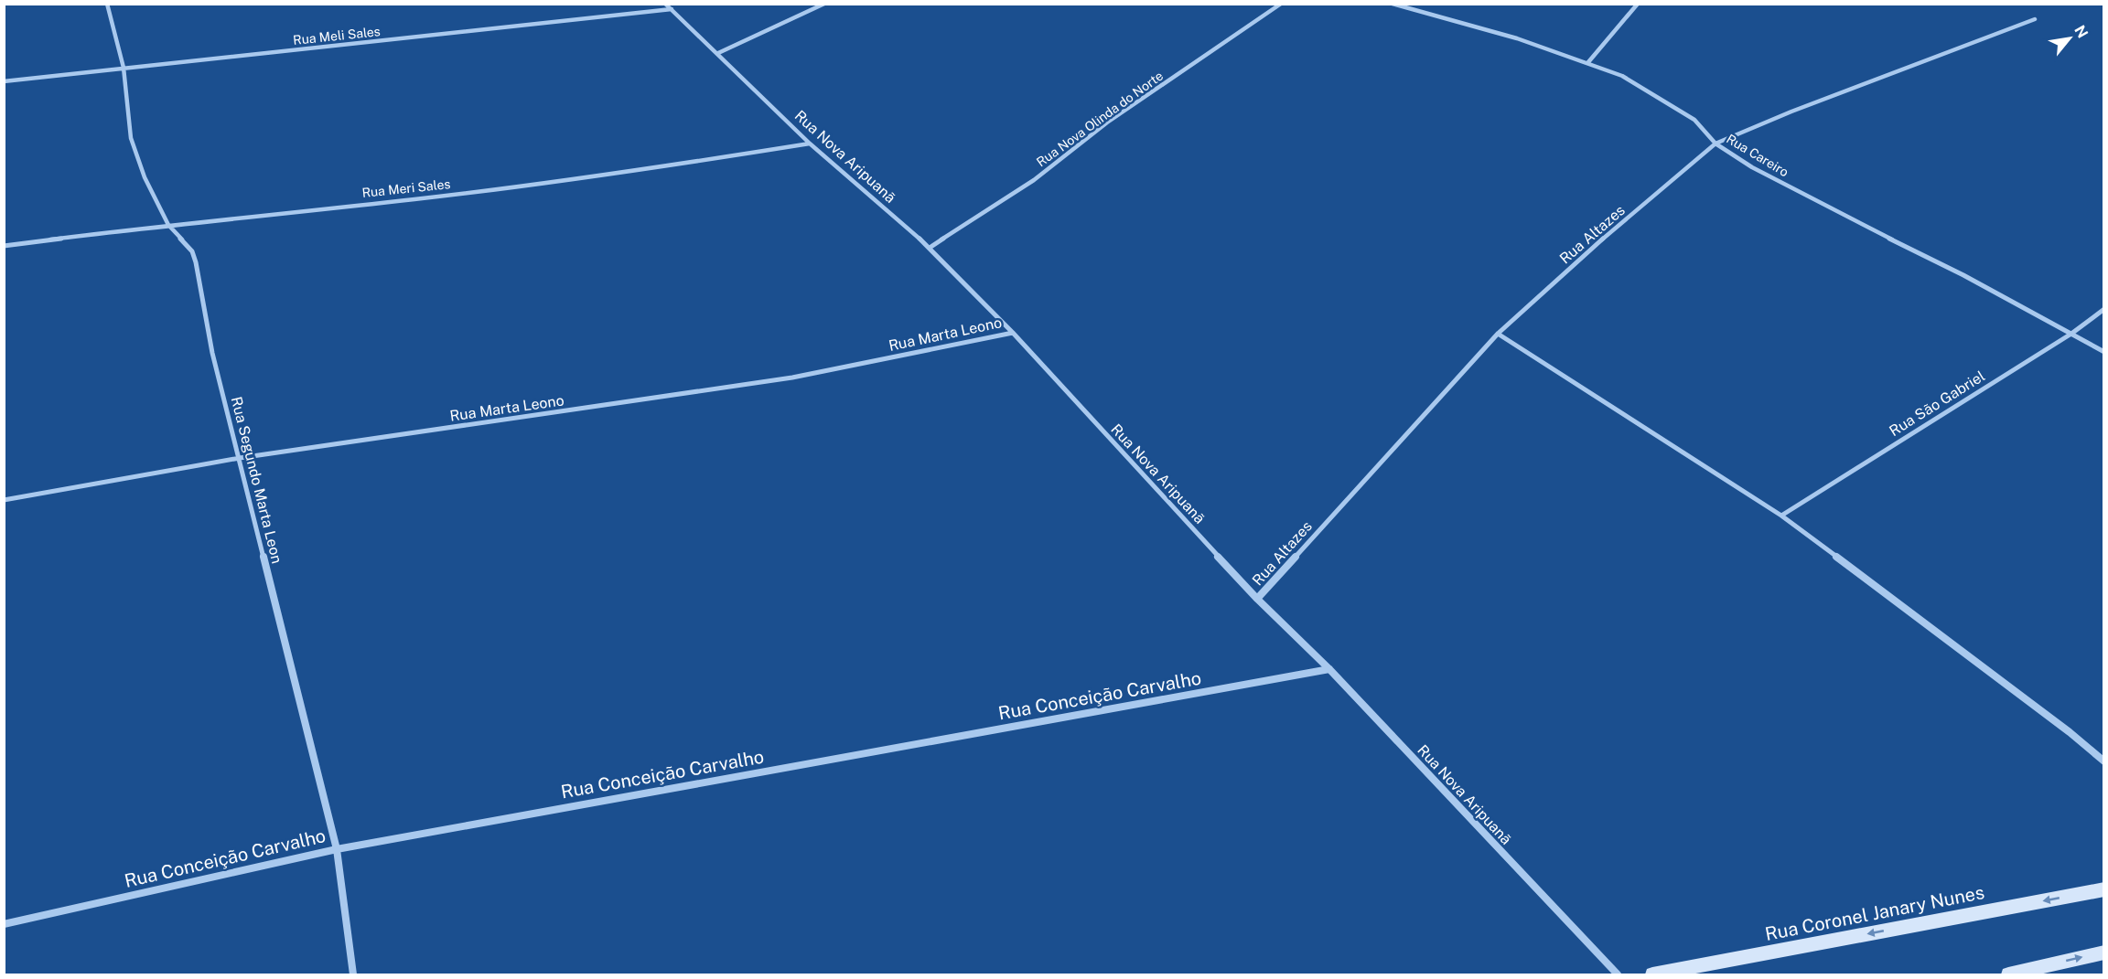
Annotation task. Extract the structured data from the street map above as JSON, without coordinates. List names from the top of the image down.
{
  "streets": {
    "street": [
      "Rua Meli Sales",
      "Rua Nova Olinda do Norte",
      "Rua Careiro",
      "Rua Nova Aripuanã",
      "Rua Meri Sales",
      "Rua Altazes",
      "Rua Marta Leono",
      "Rua São Gabriel",
      "Rua Segundo Marta Leon",
      "Rua Conceição Carvalho",
      "Rua Coronel Janary Nunes"
    ]
  },
  "crossings": [
    ["Rua Meli Sales", "Rua Nova Aripuanã"],
    ["Rua Meli Sales", "Rua Segundo Marta Leon"],
    ["Rua Nova Olinda do Norte", "Rua Nova Aripuanã"],
    ["Rua Careiro", "Rua Altazes"],
    ["Rua Careiro", "Rua São Gabriel"],
    ["Rua Nova Aripuanã", "Rua Meri Sales"],
    ["Rua Nova Aripuanã", "Rua Altazes"],
    ["Rua Nova Aripuanã", "Rua Marta Leono"],
    ["Rua Nova Aripuanã", "Rua Conceição Carvalho"],
    ["Rua Meri Sales", "Rua Segundo Marta Leon"],
    ["Rua Marta Leono", "Rua Segundo Marta Leon"],
    ["Rua Segundo Marta Leon", "Rua Conceição Carvalho"]
  ],
  "one_way": ["Rua Coronel Janary Nunes"],
  "north": "top right"
}
